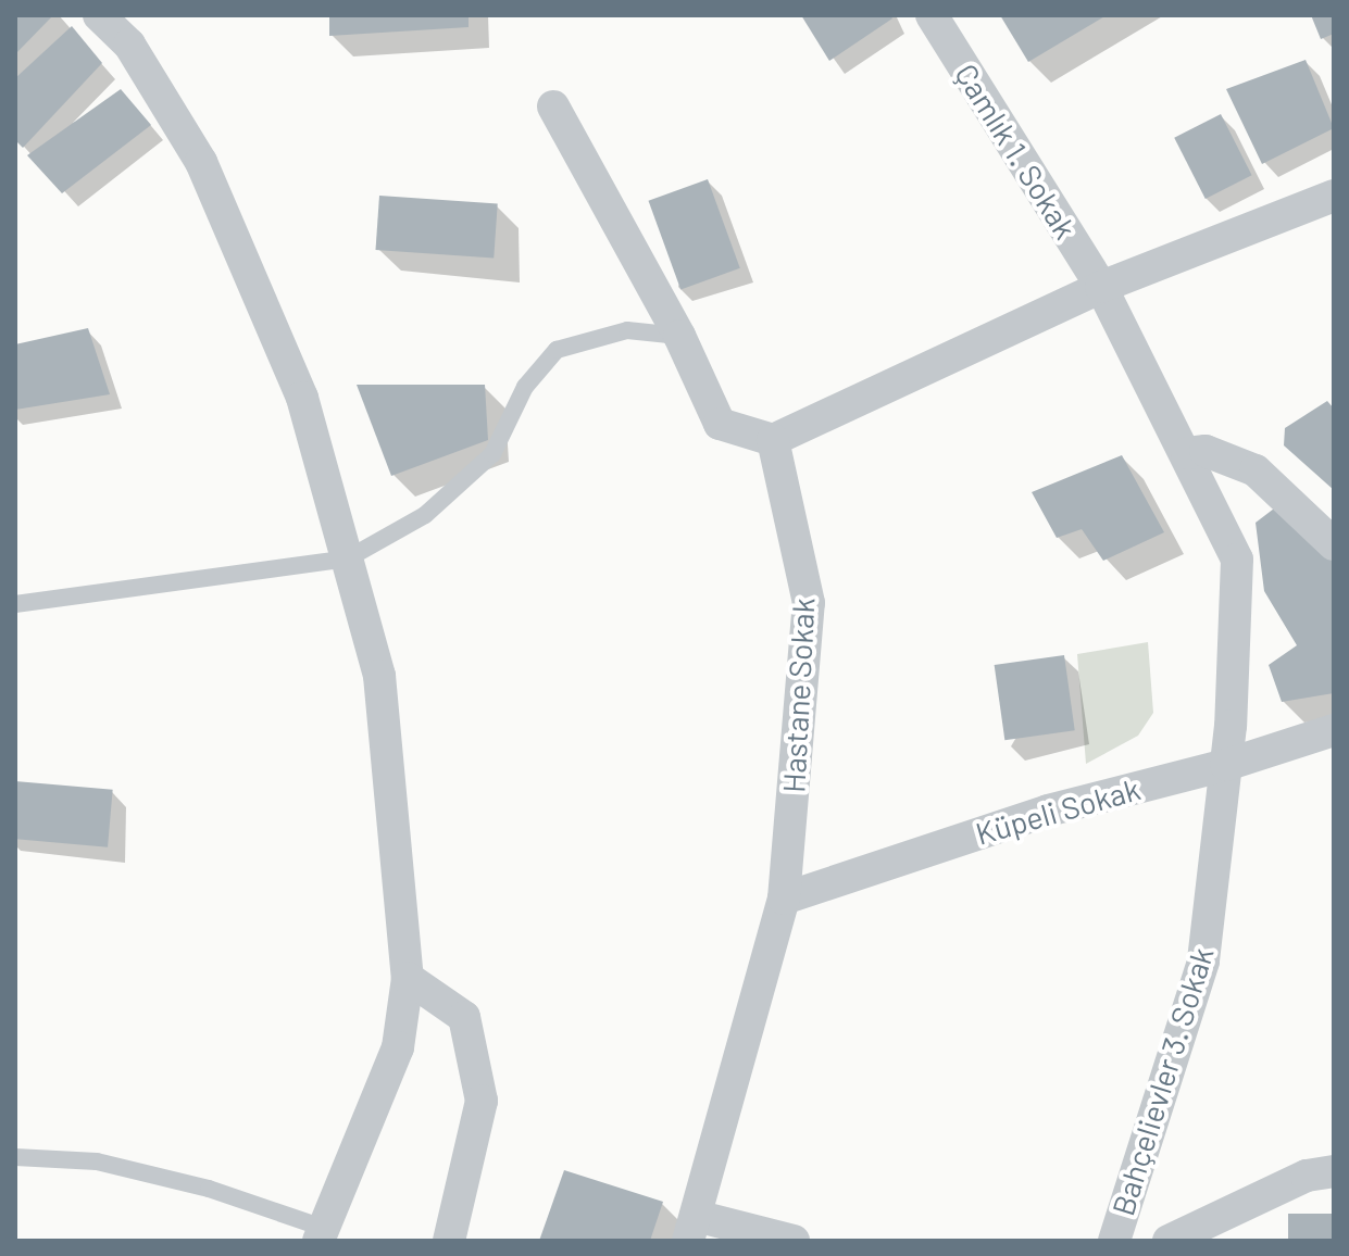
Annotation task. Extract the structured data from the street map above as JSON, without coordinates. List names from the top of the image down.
{
  "streets": {
    "street": [
      "Çamlık 1. Sokak",
      "Hastane Sokak",
      "Küpeli Sokak",
      "Bahçelievler 3. Sokak"
    ]
  },
  "crossings": [
    ["Çamlık 1. Sokak", "Bahçelievler 3. Sokak"],
    ["Hastane Sokak", "Küpeli Sokak"],
    ["Küpeli Sokak", "Bahçelievler 3. Sokak"]
  ]
}
